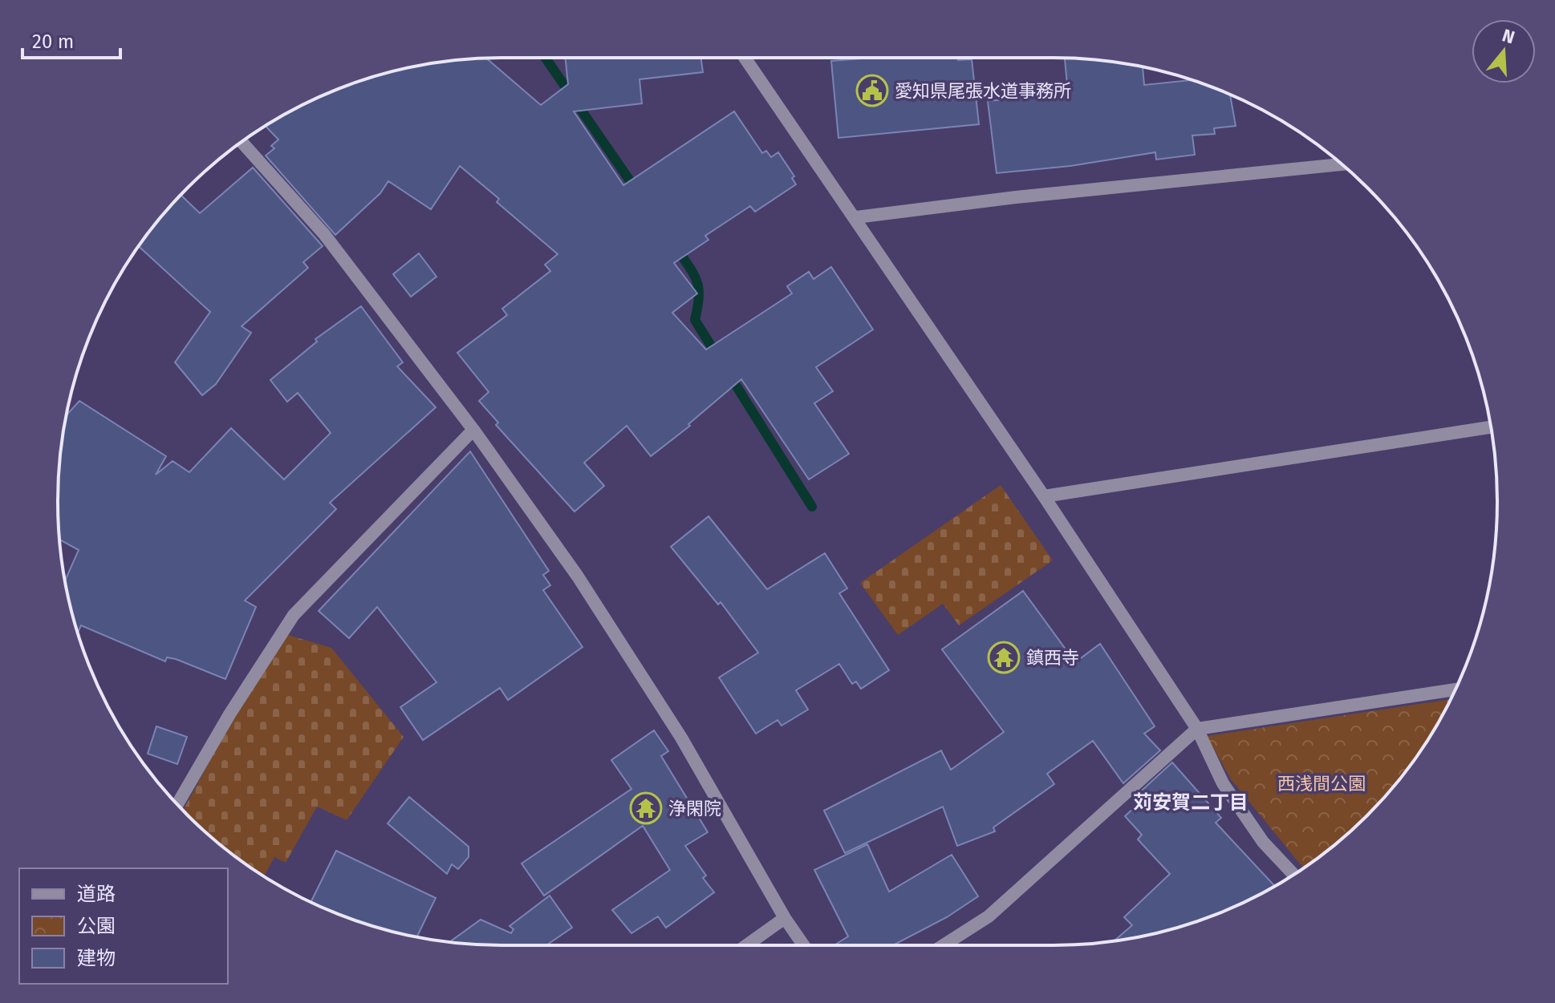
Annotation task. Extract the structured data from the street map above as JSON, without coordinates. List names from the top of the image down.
{
  "districts": ["苅安賀二丁目"],
  "parks": ["西浅間公園"],
  "places": {
    "public building": ["愛知県尾張水道事務所"],
    "temple": ["鎮西寺", "浄閑院"]
  },
  "legend": ["道路", "公園", "建物"],
  "scale_bar": "20 m",
  "north": "top"
}
